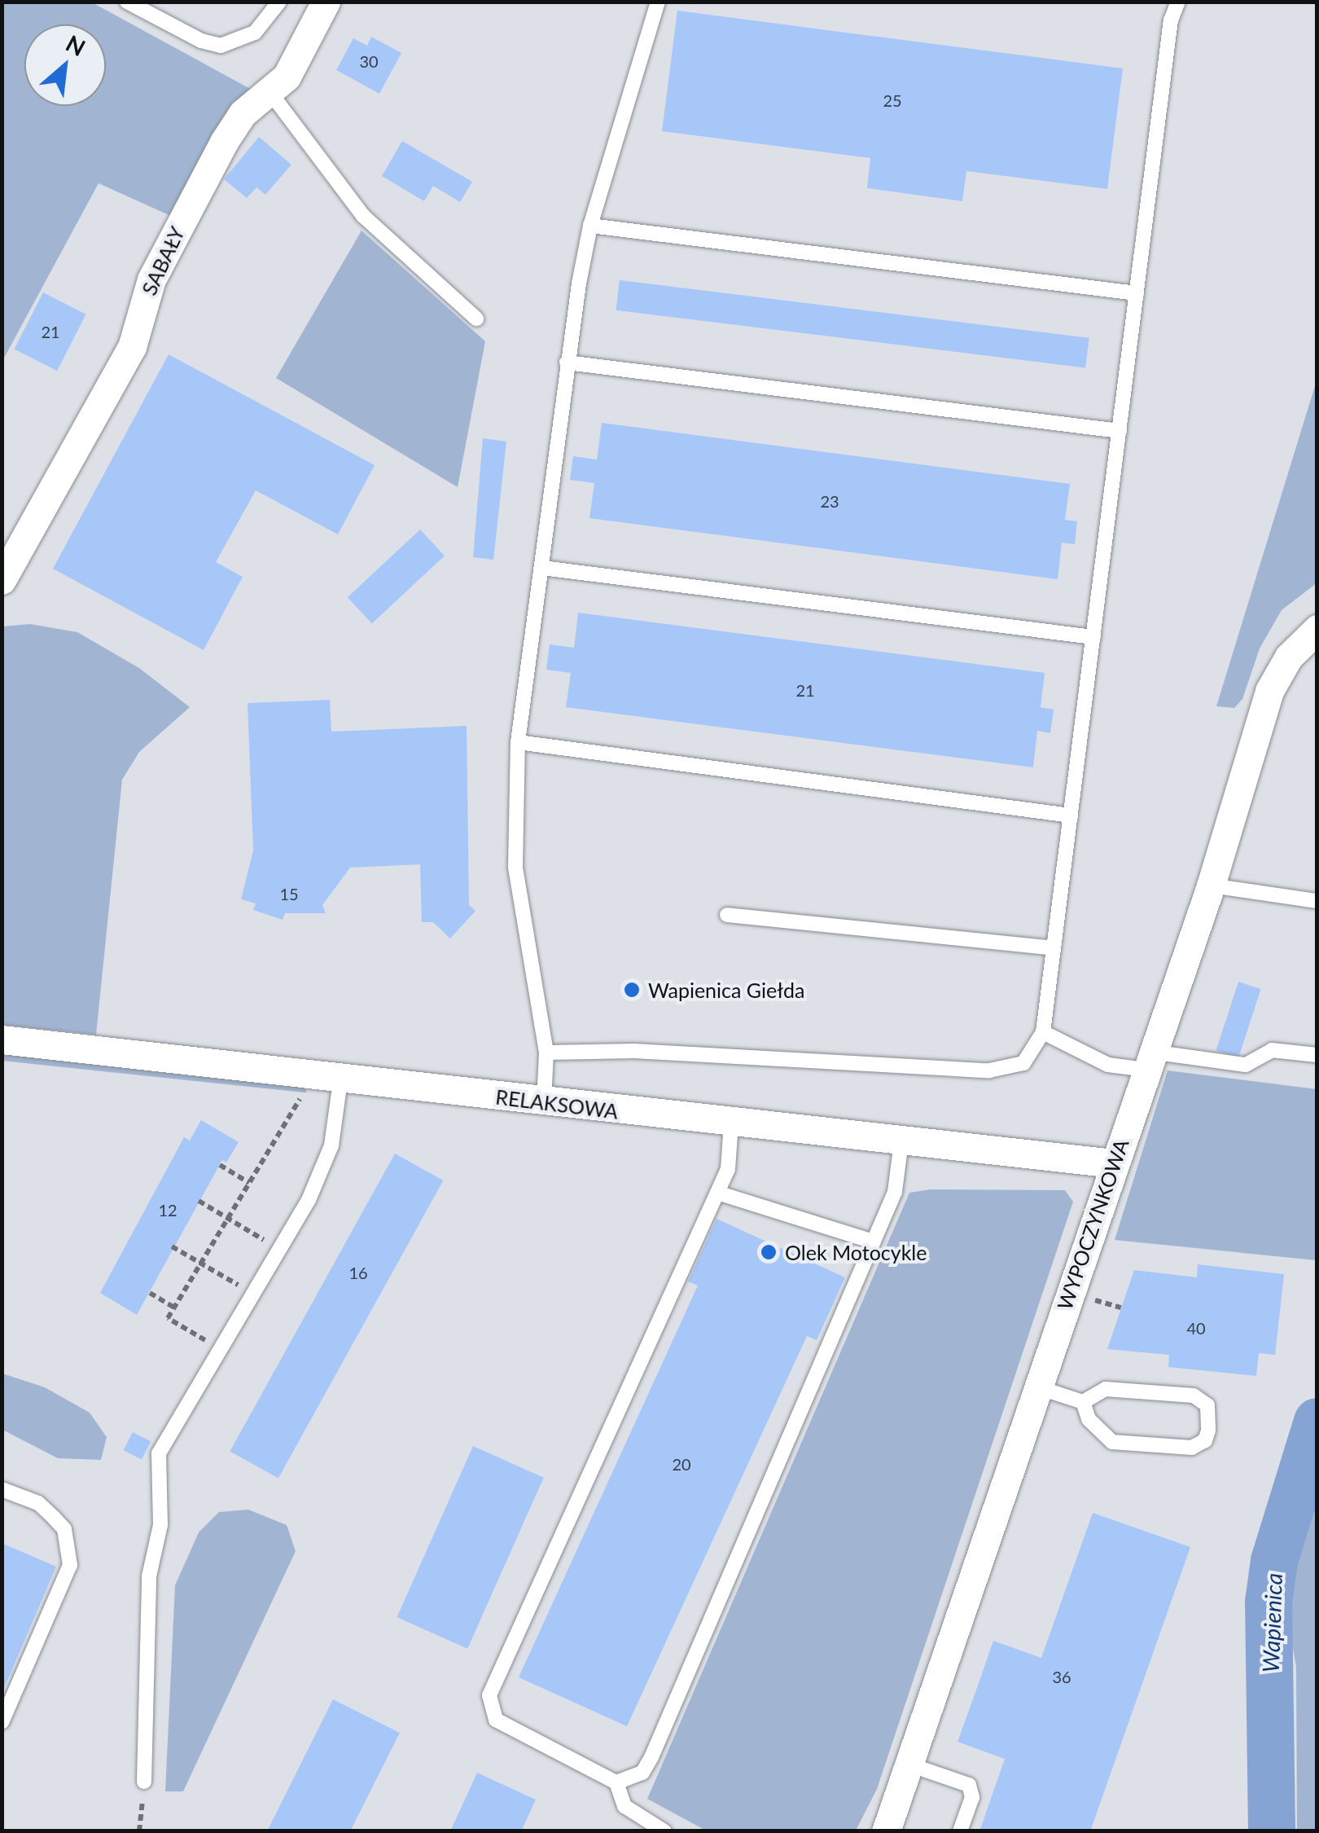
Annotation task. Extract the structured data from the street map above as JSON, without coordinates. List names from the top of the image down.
{
  "streets": {
    "street": ["SABAŁY", "RELAKSOWA", "WYPOCZYNKOWA"]
  },
  "crossings": [
    ["RELAKSOWA", "WYPOCZYNKOWA"]
  ],
  "water": ["Wapienica"],
  "places": ["Wapienica Giełda", "Olek Motocykle"],
  "house_numbers": [
    "30",
    "25",
    "21",
    "23",
    "21",
    "15",
    "12",
    "16",
    "40",
    "20",
    "36"
  ],
  "north": "top right"
}
